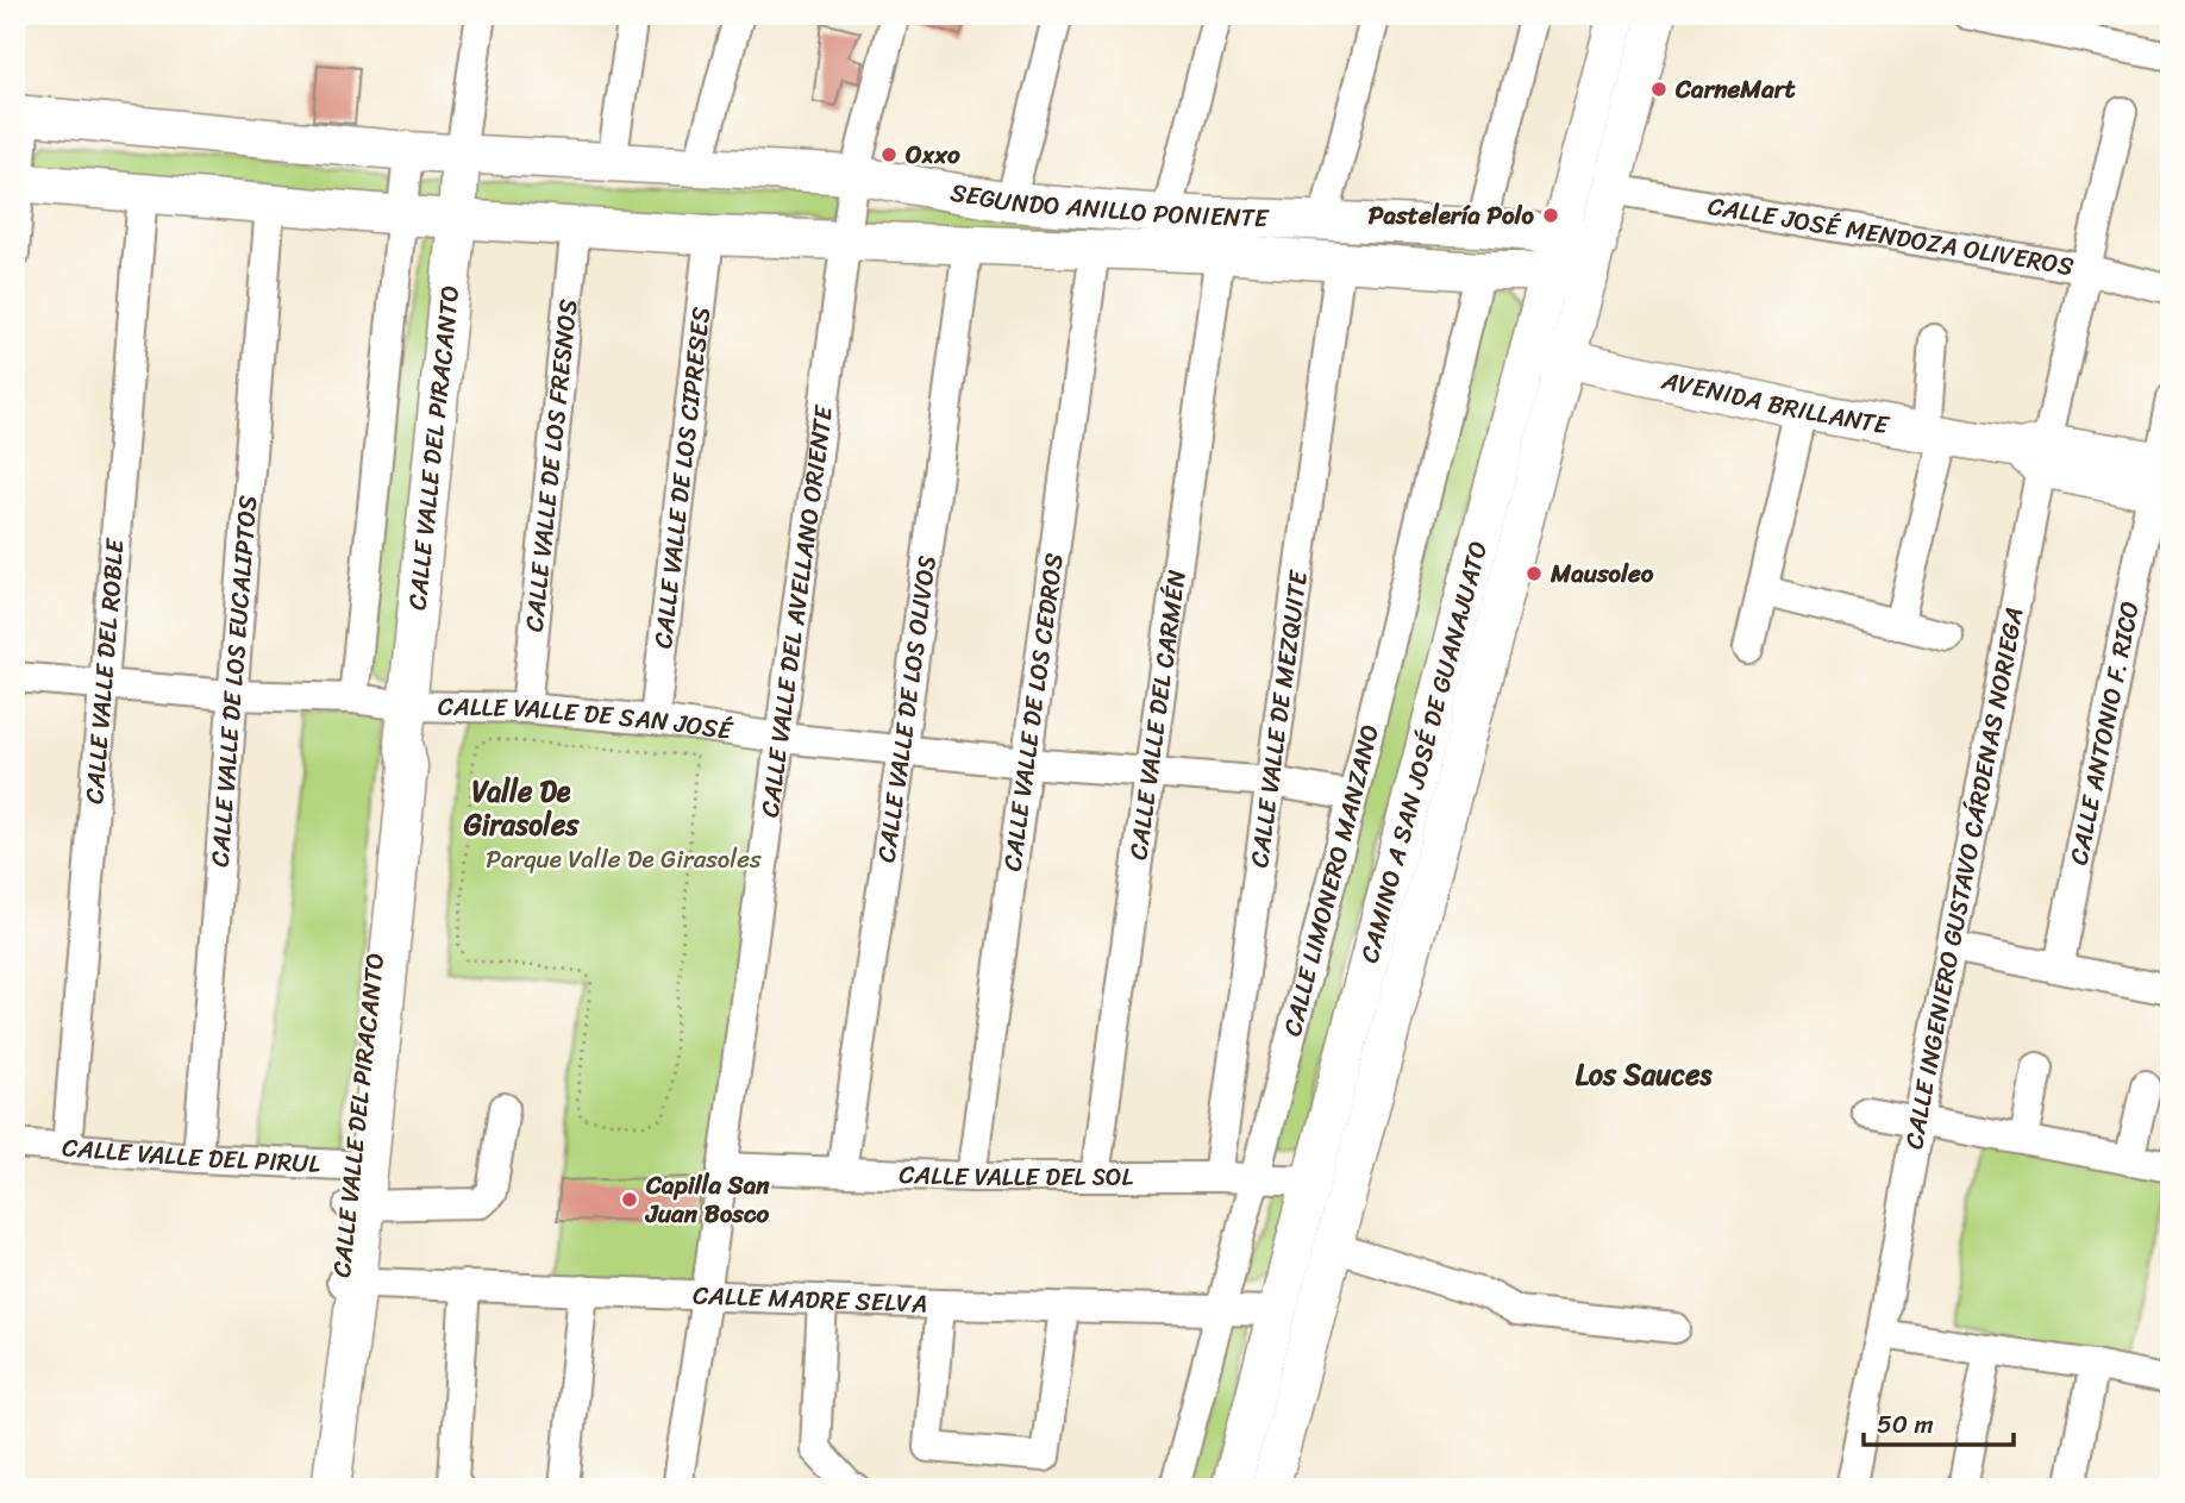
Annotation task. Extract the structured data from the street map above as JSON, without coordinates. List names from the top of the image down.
{
  "streets": {
    "main road": [
      "SEGUNDO ANILLO PONIENTE",
      "AVENIDA BRILLANTE",
      "CALLE VALLE DEL PIRACANTO",
      "CAMINO A SAN JOSÉ DE GUANAJUATO"
    ],
    "street": [
      "CALLE JOSÉ MENDOZA OLIVEROS",
      "CALLE VALLE DE LOS FRESNOS",
      "CALLE VALLE DE LOS CIPRESES",
      "CALLE VALLE DEL AVELLANO ORIENTE",
      "CALLE VALLE DEL ROBLE",
      "CALLE VALLE DE LOS EUCALIPTOS",
      "CALLE VALLE DE LOS OLIVOS",
      "CALLE VALLE DE LOS CEDROS",
      "CALLE VALLE DEL CARMÉN",
      "CALLE VALLE DE SAN JOSÉ",
      "CALLE VALLE DE MEZQUITE",
      "CALLE ANTONIO F. RICO",
      "CALLE INGENIERO GUSTAVO CÁRDENAS NORIEGA",
      "CALLE LIMONERO MANZANO",
      "CALLE VALLE DEL PIRUL",
      "CALLE VALLE DEL SOL",
      "CALLE MADRE SELVA"
    ]
  },
  "crossings": [
    ["SEGUNDO ANILLO PONIENTE", "CALLE VALLE DEL PIRACANTO"],
    ["SEGUNDO ANILLO PONIENTE", "CALLE VALLE DE LOS FRESNOS"],
    ["SEGUNDO ANILLO PONIENTE", "CALLE VALLE DE LOS CIPRESES"],
    ["SEGUNDO ANILLO PONIENTE", "CALLE VALLE DEL AVELLANO ORIENTE"],
    ["SEGUNDO ANILLO PONIENTE", "CALLE VALLE DEL ROBLE"],
    ["SEGUNDO ANILLO PONIENTE", "CALLE VALLE DE LOS EUCALIPTOS"],
    ["SEGUNDO ANILLO PONIENTE", "CALLE VALLE DE LOS OLIVOS"],
    ["SEGUNDO ANILLO PONIENTE", "CALLE VALLE DE LOS CEDROS"],
    ["SEGUNDO ANILLO PONIENTE", "CALLE VALLE DEL CARMÉN"],
    ["SEGUNDO ANILLO PONIENTE", "CALLE VALLE DE MEZQUITE"],
    ["SEGUNDO ANILLO PONIENTE", "CAMINO A SAN JOSÉ DE GUANAJUATO"],
    ["SEGUNDO ANILLO PONIENTE", "CALLE LIMONERO MANZANO"],
    ["CALLE JOSÉ MENDOZA OLIVEROS", "CAMINO A SAN JOSÉ DE GUANAJUATO"],
    ["CALLE JOSÉ MENDOZA OLIVEROS", "CALLE INGENIERO GUSTAVO CÁRDENAS NORIEGA"],
    ["AVENIDA BRILLANTE", "CALLE ANTONIO F. RICO"],
    ["AVENIDA BRILLANTE", "CAMINO A SAN JOSÉ DE GUANAJUATO"],
    ["AVENIDA BRILLANTE", "CALLE INGENIERO GUSTAVO CÁRDENAS NORIEGA"],
    ["CALLE VALLE DEL PIRACANTO", "CALLE VALLE DE SAN JOSÉ"],
    ["CALLE VALLE DEL PIRACANTO", "CALLE VALLE DEL PIRUL"],
    ["CALLE VALLE DEL PIRACANTO", "CALLE MADRE SELVA"],
    ["CALLE VALLE DE LOS FRESNOS", "CALLE VALLE DE SAN JOSÉ"],
    ["CALLE VALLE DE LOS CIPRESES", "CALLE VALLE DE SAN JOSÉ"],
    ["CALLE VALLE DEL AVELLANO ORIENTE", "CALLE VALLE DE SAN JOSÉ"],
    ["CALLE VALLE DEL AVELLANO ORIENTE", "CALLE VALLE DEL SOL"],
    ["CALLE VALLE DEL AVELLANO ORIENTE", "CALLE MADRE SELVA"],
    ["CALLE VALLE DEL ROBLE", "CALLE VALLE DE SAN JOSÉ"],
    ["CALLE VALLE DEL ROBLE", "CALLE VALLE DEL PIRUL"],
    ["CALLE VALLE DE LOS EUCALIPTOS", "CALLE VALLE DE SAN JOSÉ"],
    ["CALLE VALLE DE LOS EUCALIPTOS", "CALLE VALLE DEL PIRUL"],
    ["CALLE VALLE DE LOS OLIVOS", "CALLE VALLE DE SAN JOSÉ"],
    ["CALLE VALLE DE LOS OLIVOS", "CALLE VALLE DEL SOL"],
    ["CALLE VALLE DE LOS CEDROS", "CALLE VALLE DE SAN JOSÉ"],
    ["CALLE VALLE DE LOS CEDROS", "CALLE VALLE DEL SOL"],
    ["CALLE VALLE DEL CARMÉN", "CALLE VALLE DE SAN JOSÉ"],
    ["CALLE VALLE DEL CARMÉN", "CALLE VALLE DEL SOL"],
    ["CALLE VALLE DE SAN JOSÉ", "CALLE VALLE DE MEZQUITE"],
    ["CALLE VALLE DE SAN JOSÉ", "CALLE LIMONERO MANZANO"],
    ["CALLE VALLE DE MEZQUITE", "CALLE VALLE DEL SOL"],
    ["CAMINO A SAN JOSÉ DE GUANAJUATO", "CALLE VALLE DEL SOL"],
    ["CAMINO A SAN JOSÉ DE GUANAJUATO", "CALLE MADRE SELVA"],
    ["CALLE LIMONERO MANZANO", "CALLE VALLE DEL SOL"],
    ["CALLE LIMONERO MANZANO", "CALLE MADRE SELVA"]
  ],
  "districts": ["Valle De Girasoles", "Los Sauces"],
  "parks": ["Parque Valle De Girasoles"],
  "places": [
    "CarneMart",
    "Oxxo",
    "Pastelería Polo",
    "Mausoleo",
    "Capilla San Juan Bosco"
  ],
  "scale_bar": "50 m"
}
